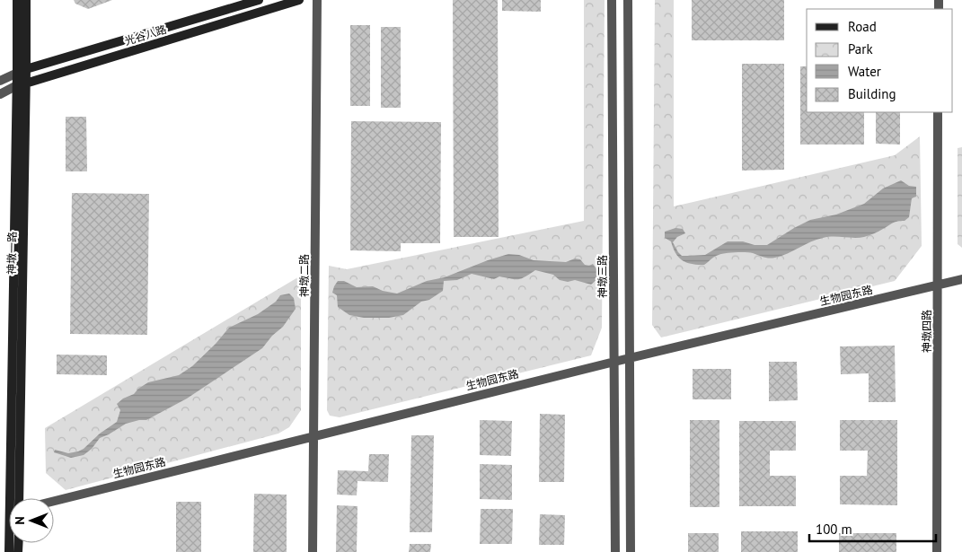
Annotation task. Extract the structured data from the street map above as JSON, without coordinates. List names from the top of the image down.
{
  "streets": {
    "main road": ["光谷八路", "神墩一路"],
    "street": [
      "神墩二路",
      "神墩三路",
      "生物园东路",
      "神墩四路"
    ]
  },
  "crossings": [
    ["光谷八路", "神墩一路"],
    ["神墩二路", "生物园东路"],
    ["神墩三路", "生物园东路"],
    ["生物园东路", "神墩四路"]
  ],
  "legend": [
    "Road",
    "Park",
    "Water",
    "Building"
  ],
  "scale_bar": "100 m",
  "north": "left"
}
